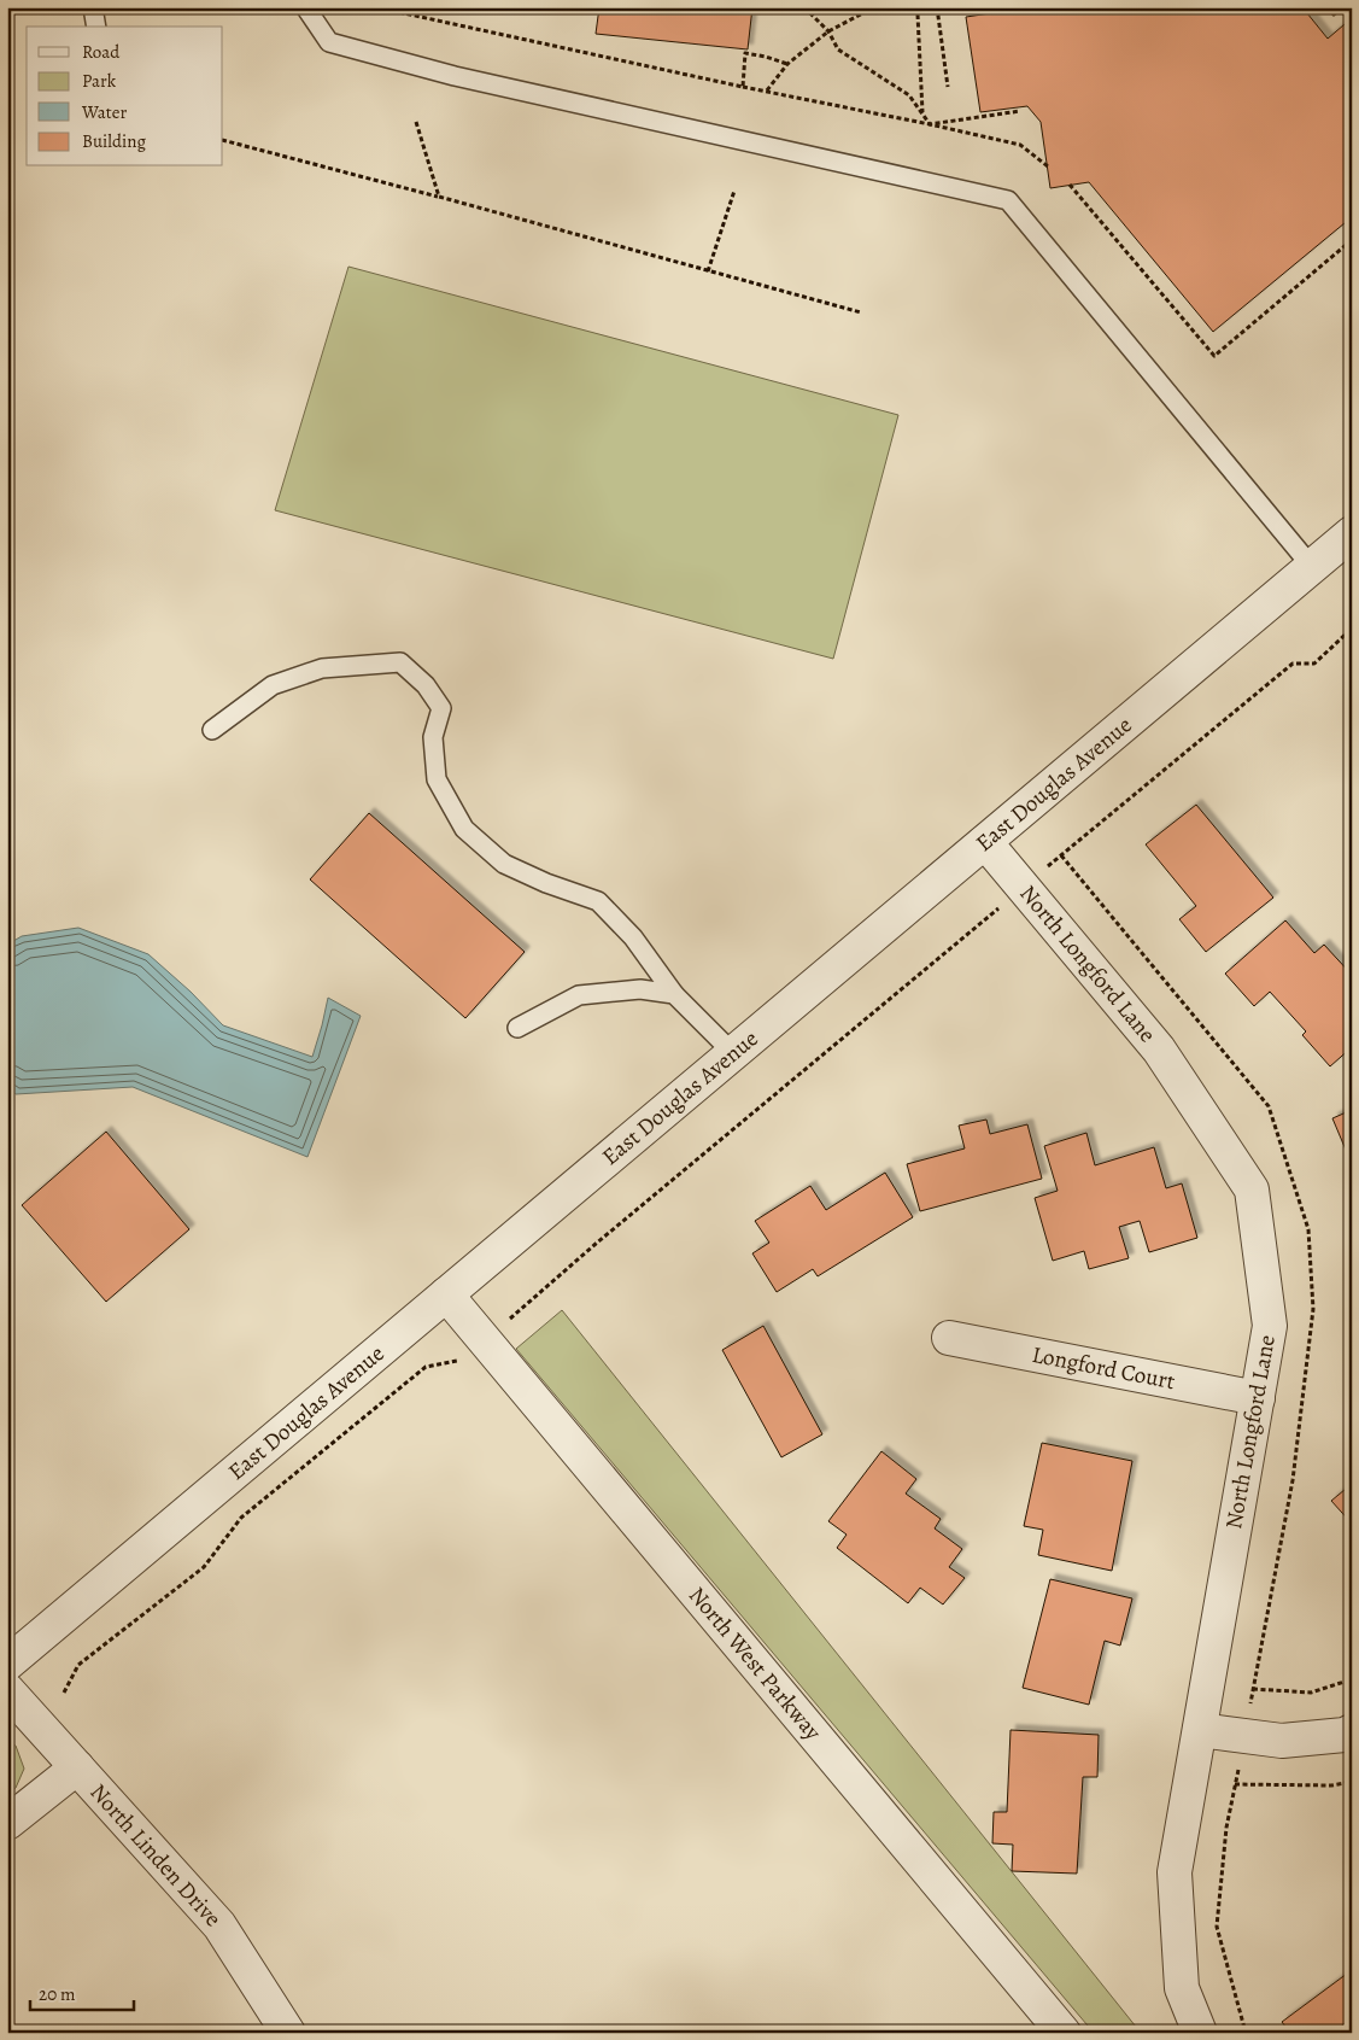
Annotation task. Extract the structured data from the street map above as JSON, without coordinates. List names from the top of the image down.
{
  "streets": {
    "street": [
      "East Douglas Avenue",
      "North Longford Lane",
      "Longford Court",
      "North West Parkway",
      "North Linden Drive"
    ]
  },
  "crossings": [
    ["East Douglas Avenue", "North Longford Lane"],
    ["East Douglas Avenue", "North West Parkway"],
    ["North Longford Lane", "Longford Court"]
  ],
  "legend": [
    "Road",
    "Park",
    "Water",
    "Building"
  ],
  "scale_bar": "20 m"
}
